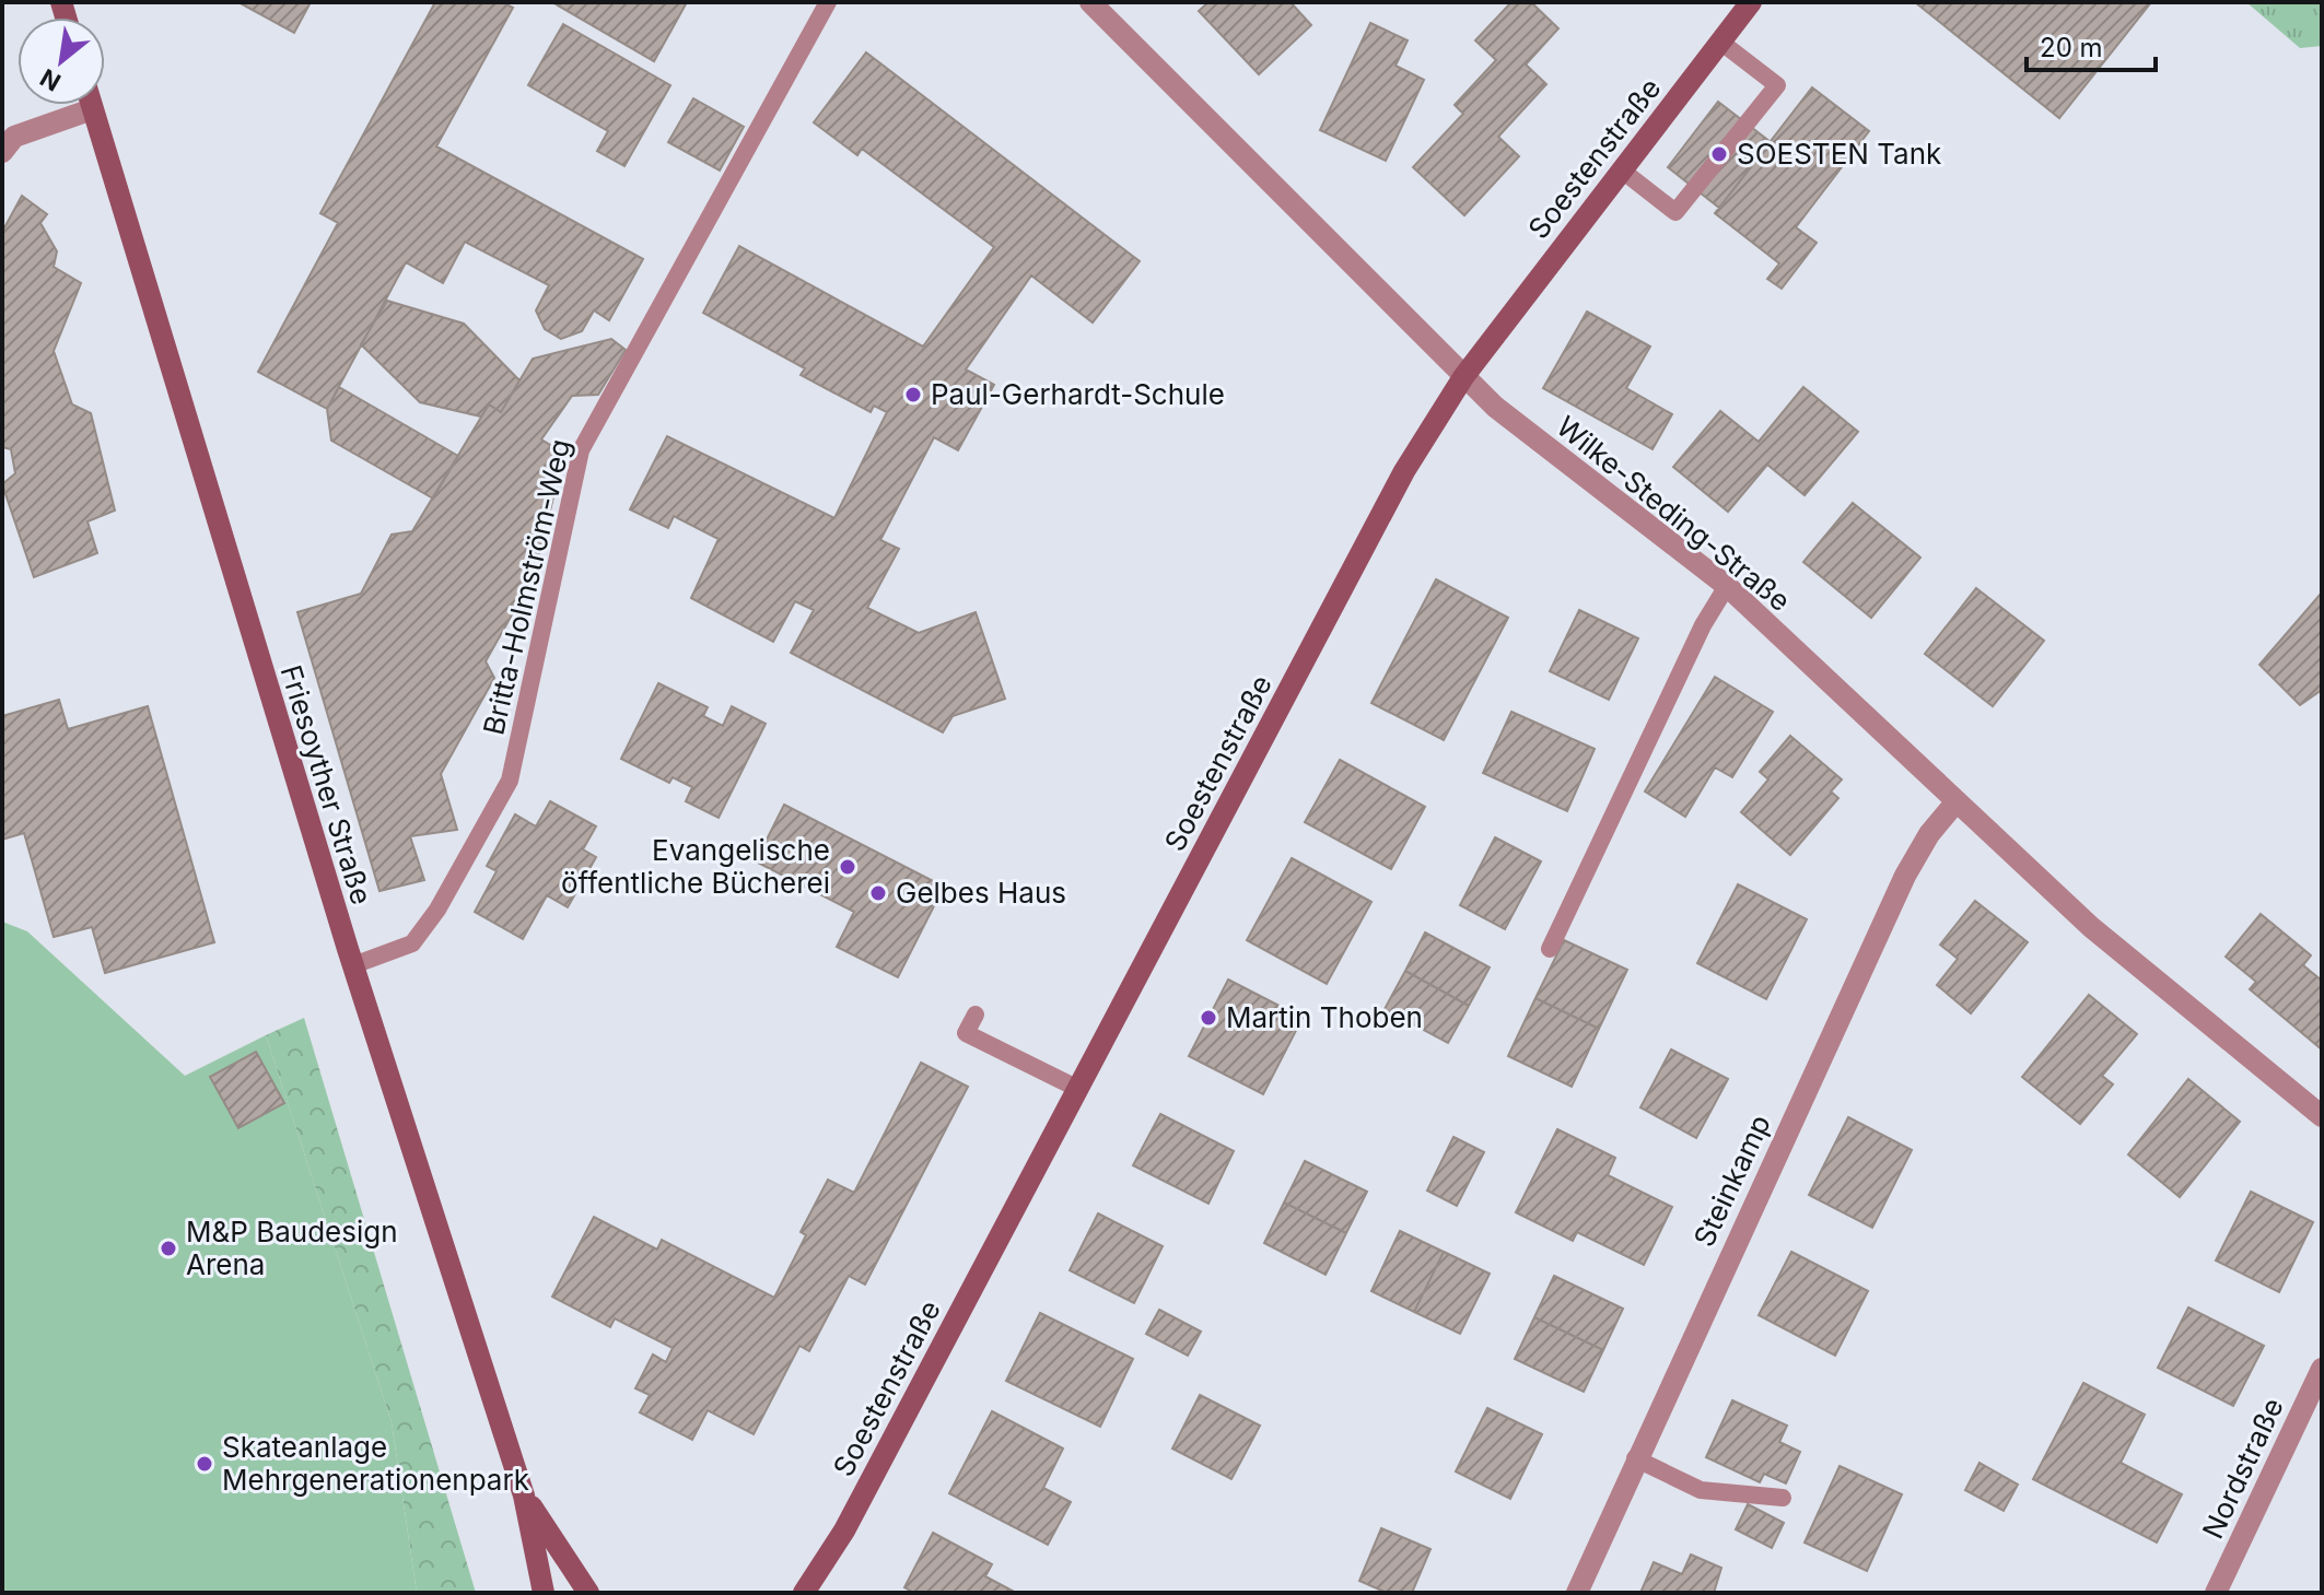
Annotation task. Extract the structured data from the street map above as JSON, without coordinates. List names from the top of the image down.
{
  "streets": {
    "street": [
      "Soestenstraße",
      "Wilke-Steding-Straße",
      "Friesoyther Straße",
      "Steinkamp",
      "Nordstraße"
    ],
    "lane": ["Britta-Holmström-Weg"]
  },
  "crossings": [
    ["Soestenstraße", "Wilke-Steding-Straße"],
    ["Wilke-Steding-Straße", "Steinkamp"],
    ["Britta-Holmström-Weg", "Friesoyther Straße"]
  ],
  "places": [
    "SOESTEN Tank",
    "Paul-Gerhardt-Schule",
    "Evangelische öffentliche Bücherei",
    "Gelbes Haus",
    "Martin Thoben",
    "M&P Baudesign Arena",
    "Skateanlage Mehrgenerationenpark"
  ],
  "scale_bar": "20 m",
  "north": "bottom left"
}
